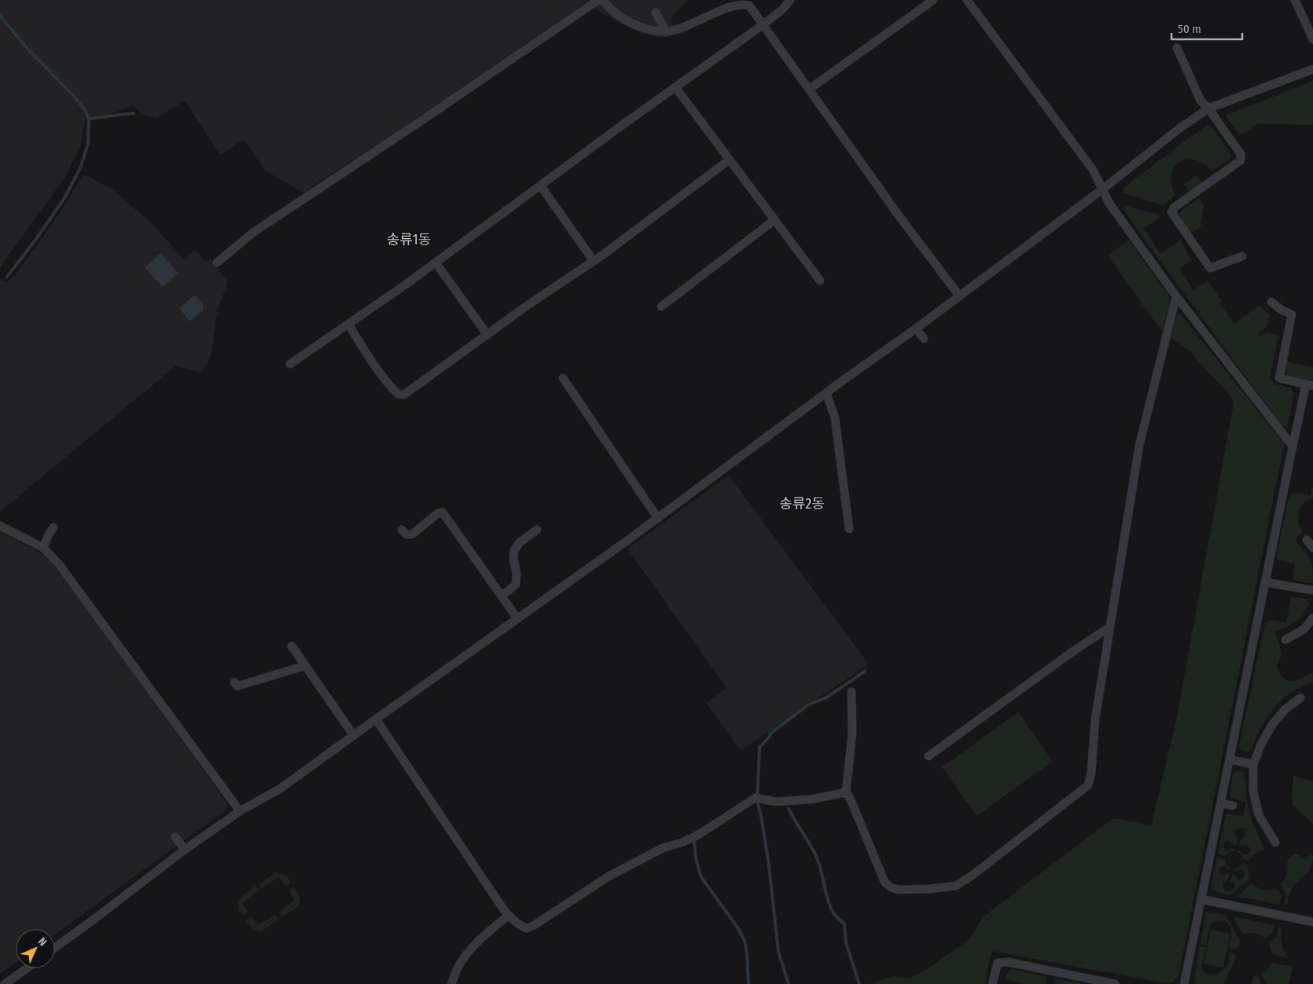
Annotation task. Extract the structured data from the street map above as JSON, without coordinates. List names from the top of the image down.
{
  "districts": ["송류1동", "송류2동"],
  "scale_bar": "50 m",
  "north": "top right"
}
